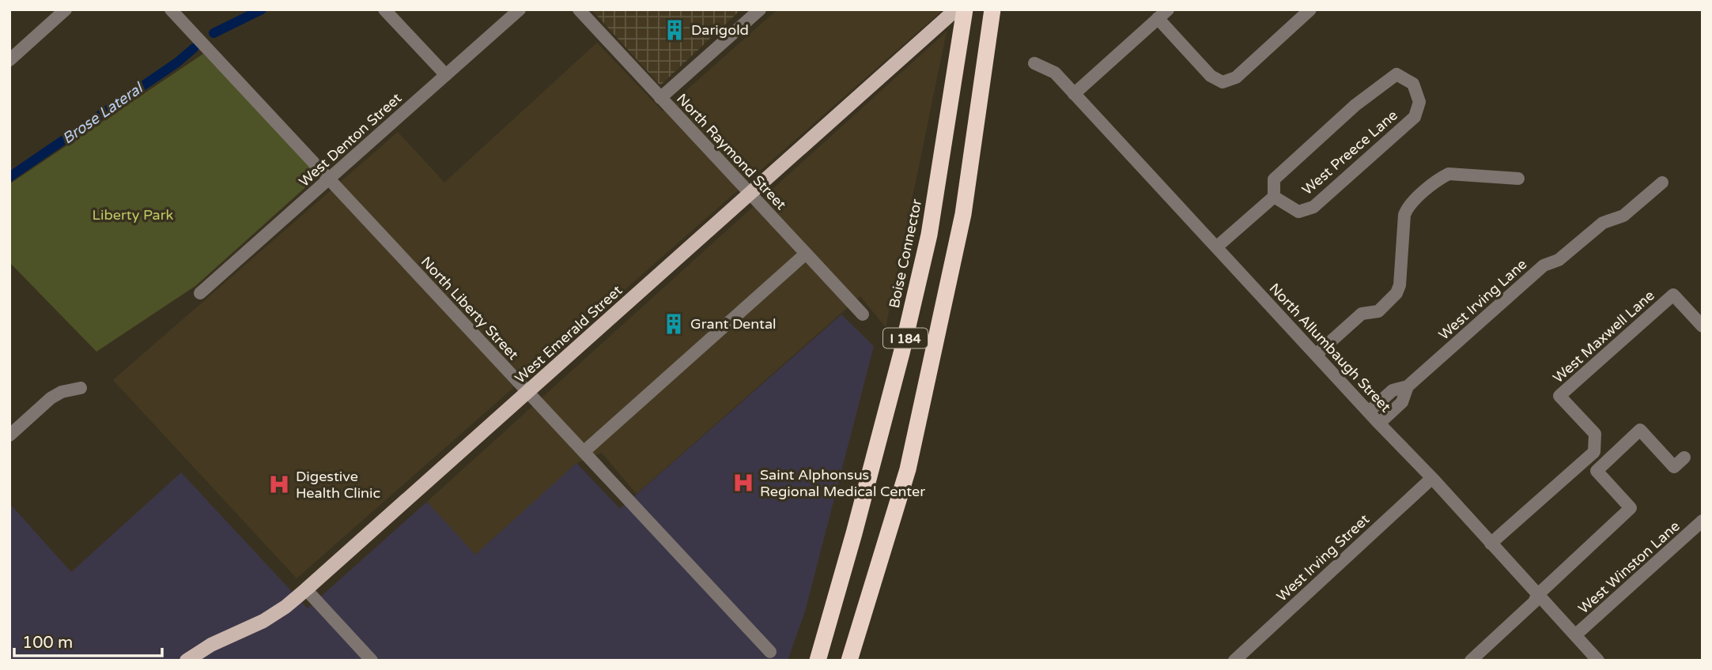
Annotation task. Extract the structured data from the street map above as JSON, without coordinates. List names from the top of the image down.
{
  "streets": {
    "highway": ["Boise Connector", "I 184"],
    "main road": ["West Emerald Street"],
    "street": [
      "West Denton Street",
      "North Raymond Street",
      "West Preece Lane",
      "West Irving Lane",
      "North Liberty Street",
      "West Maxwell Lane",
      "North Allumbaugh Street",
      "West Irving Street",
      "West Winston Lane"
    ]
  },
  "crossings": [
    ["West Denton Street", "North Liberty Street"],
    ["North Raymond Street", "West Emerald Street"],
    ["West Irving Lane", "North Allumbaugh Street"],
    ["North Liberty Street", "West Emerald Street"],
    ["West Maxwell Lane", "North Allumbaugh Street"],
    ["North Allumbaugh Street", "West Irving Street"],
    ["North Allumbaugh Street", "West Winston Lane"]
  ],
  "water": ["Brose Lateral"],
  "parks": ["Liberty Park"],
  "places": {
    "building": ["Darigold", "Grant Dental"],
    "hospital": ["Saint Alphonsus Regional Medical Center", "Digestive Health Clinic"]
  },
  "scale_bar": "100 m"
}
